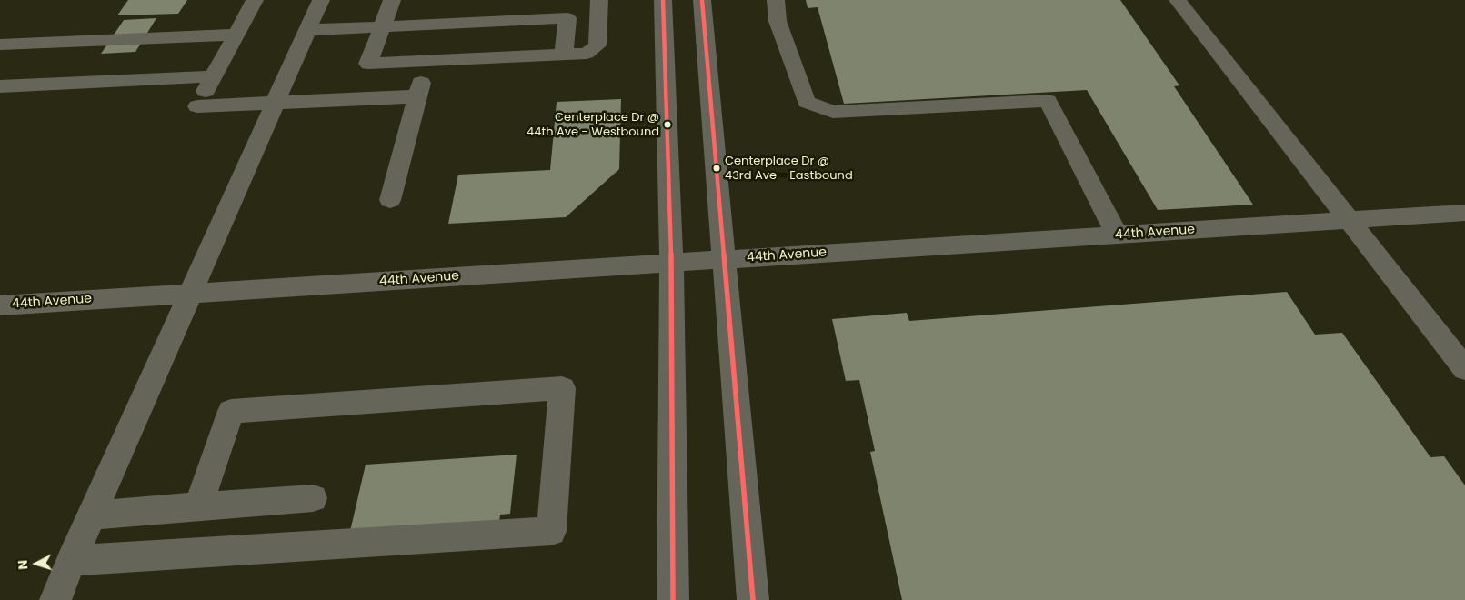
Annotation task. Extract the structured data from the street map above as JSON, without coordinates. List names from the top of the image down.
{
  "streets": {
    "street": ["44th Avenue"]
  },
  "places": ["Centerplace Dr @ 44th Ave - Westbound", "Centerplace Dr @ 43rd Ave - Eastbound"],
  "north": "left"
}
